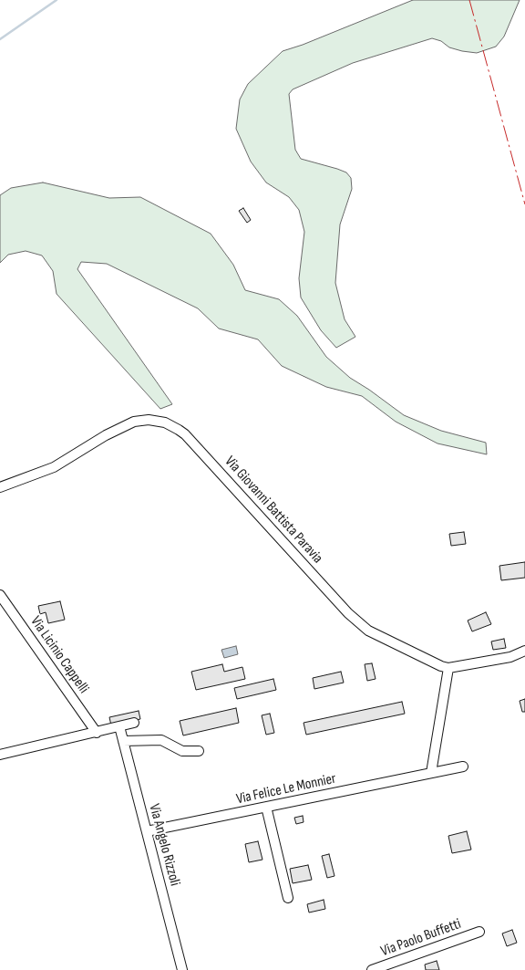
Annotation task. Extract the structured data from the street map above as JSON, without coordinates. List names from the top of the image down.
{
  "streets": {
    "street": [
      "Via Giovanni Battista Paravia",
      "Via Licinio Cappelli",
      "Via Felice Le Monnier",
      "Via Angelo Rizzoli",
      "Via Paolo Buffetti"
    ]
  },
  "crossings": [
    ["Via Felice Le Monnier", "Via Angelo Rizzoli"]
  ]
}
